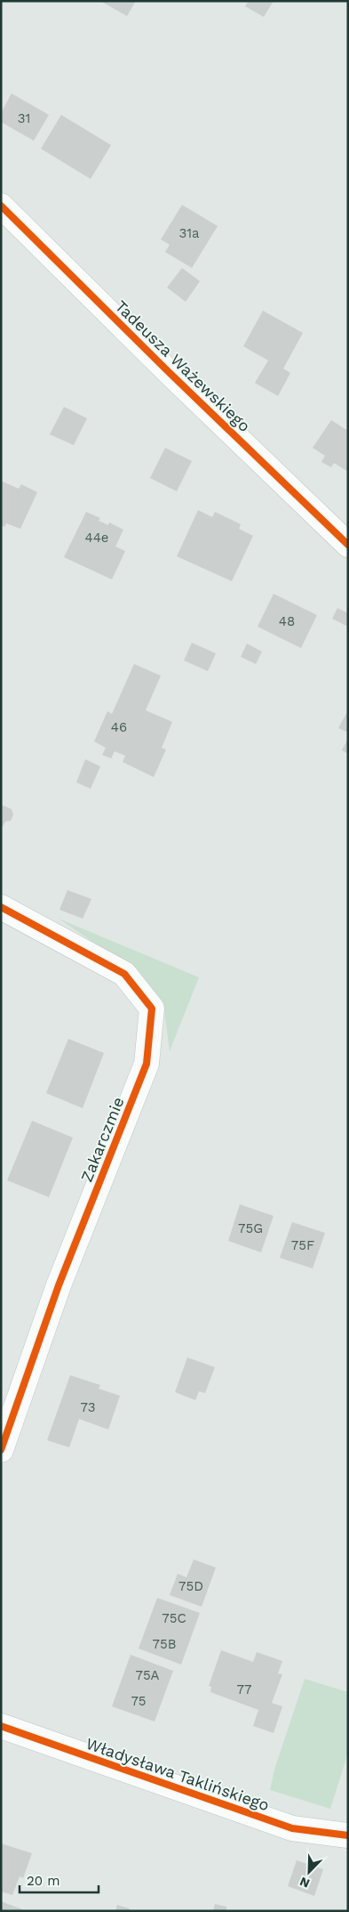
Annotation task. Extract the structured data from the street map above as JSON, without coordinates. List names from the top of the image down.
{
  "streets": {
    "street": ["Tadeusza Ważewskiego", "Zakarczmie", "Władysława Taklińskiego"]
  },
  "house_numbers": [
    "31",
    "31a",
    "44e",
    "48",
    "46",
    "75G",
    "75F",
    "73",
    "75D",
    "75C",
    "75B",
    "75A",
    "77",
    "75"
  ],
  "scale_bar": "20 m",
  "north": "bottom left"
}
